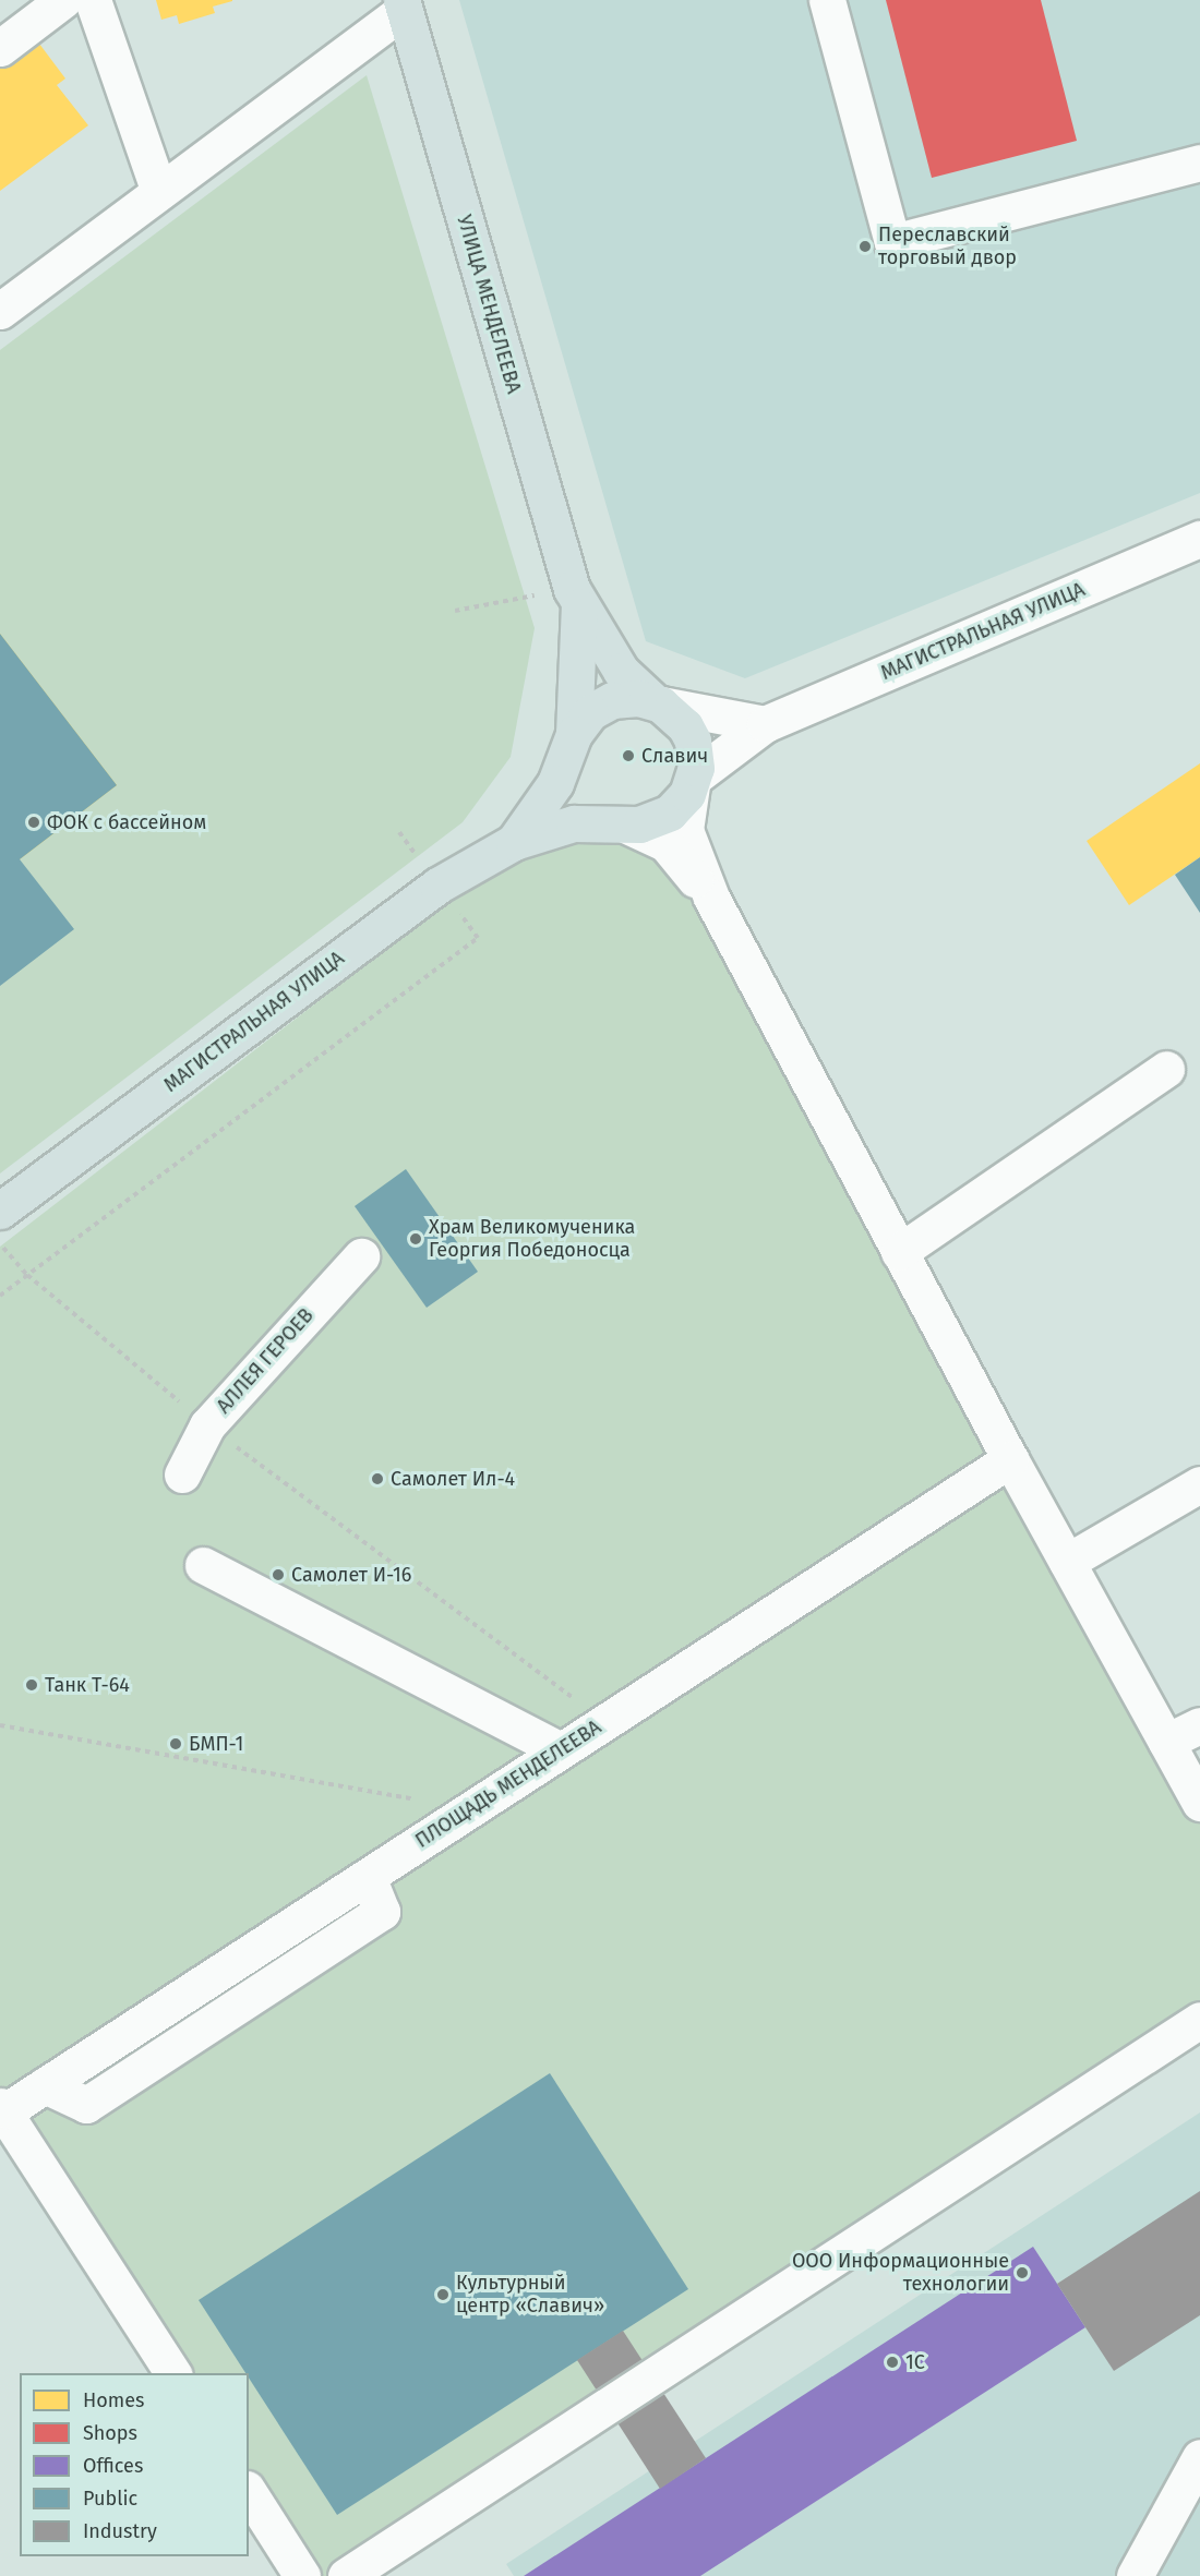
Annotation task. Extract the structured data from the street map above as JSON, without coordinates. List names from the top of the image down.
{
  "streets": {
    "main road": ["УЛИЦА МЕНДЕЛЕЕВА", "МАГИСТРАЛЬНАЯ УЛИЦА"],
    "street": ["АЛЛЕЯ ГЕРОЕВ", "ПЛОЩАДЬ МЕНДЕЛЕЕВА"]
  },
  "places": [
    "Переславский торговый двор",
    "Славич",
    "ФОК с бассейном",
    "Храм Великомученика Георгия Победоносца",
    "Самолет Ил-4",
    "Самолет И-16",
    "Танк Т-64",
    "БМП-1",
    "ООО Информационные технологии",
    "Культурный центр «Славич»",
    "1С"
  ],
  "legend": [
    "Homes",
    "Shops",
    "Offices",
    "Public",
    "Industry"
  ]
}
